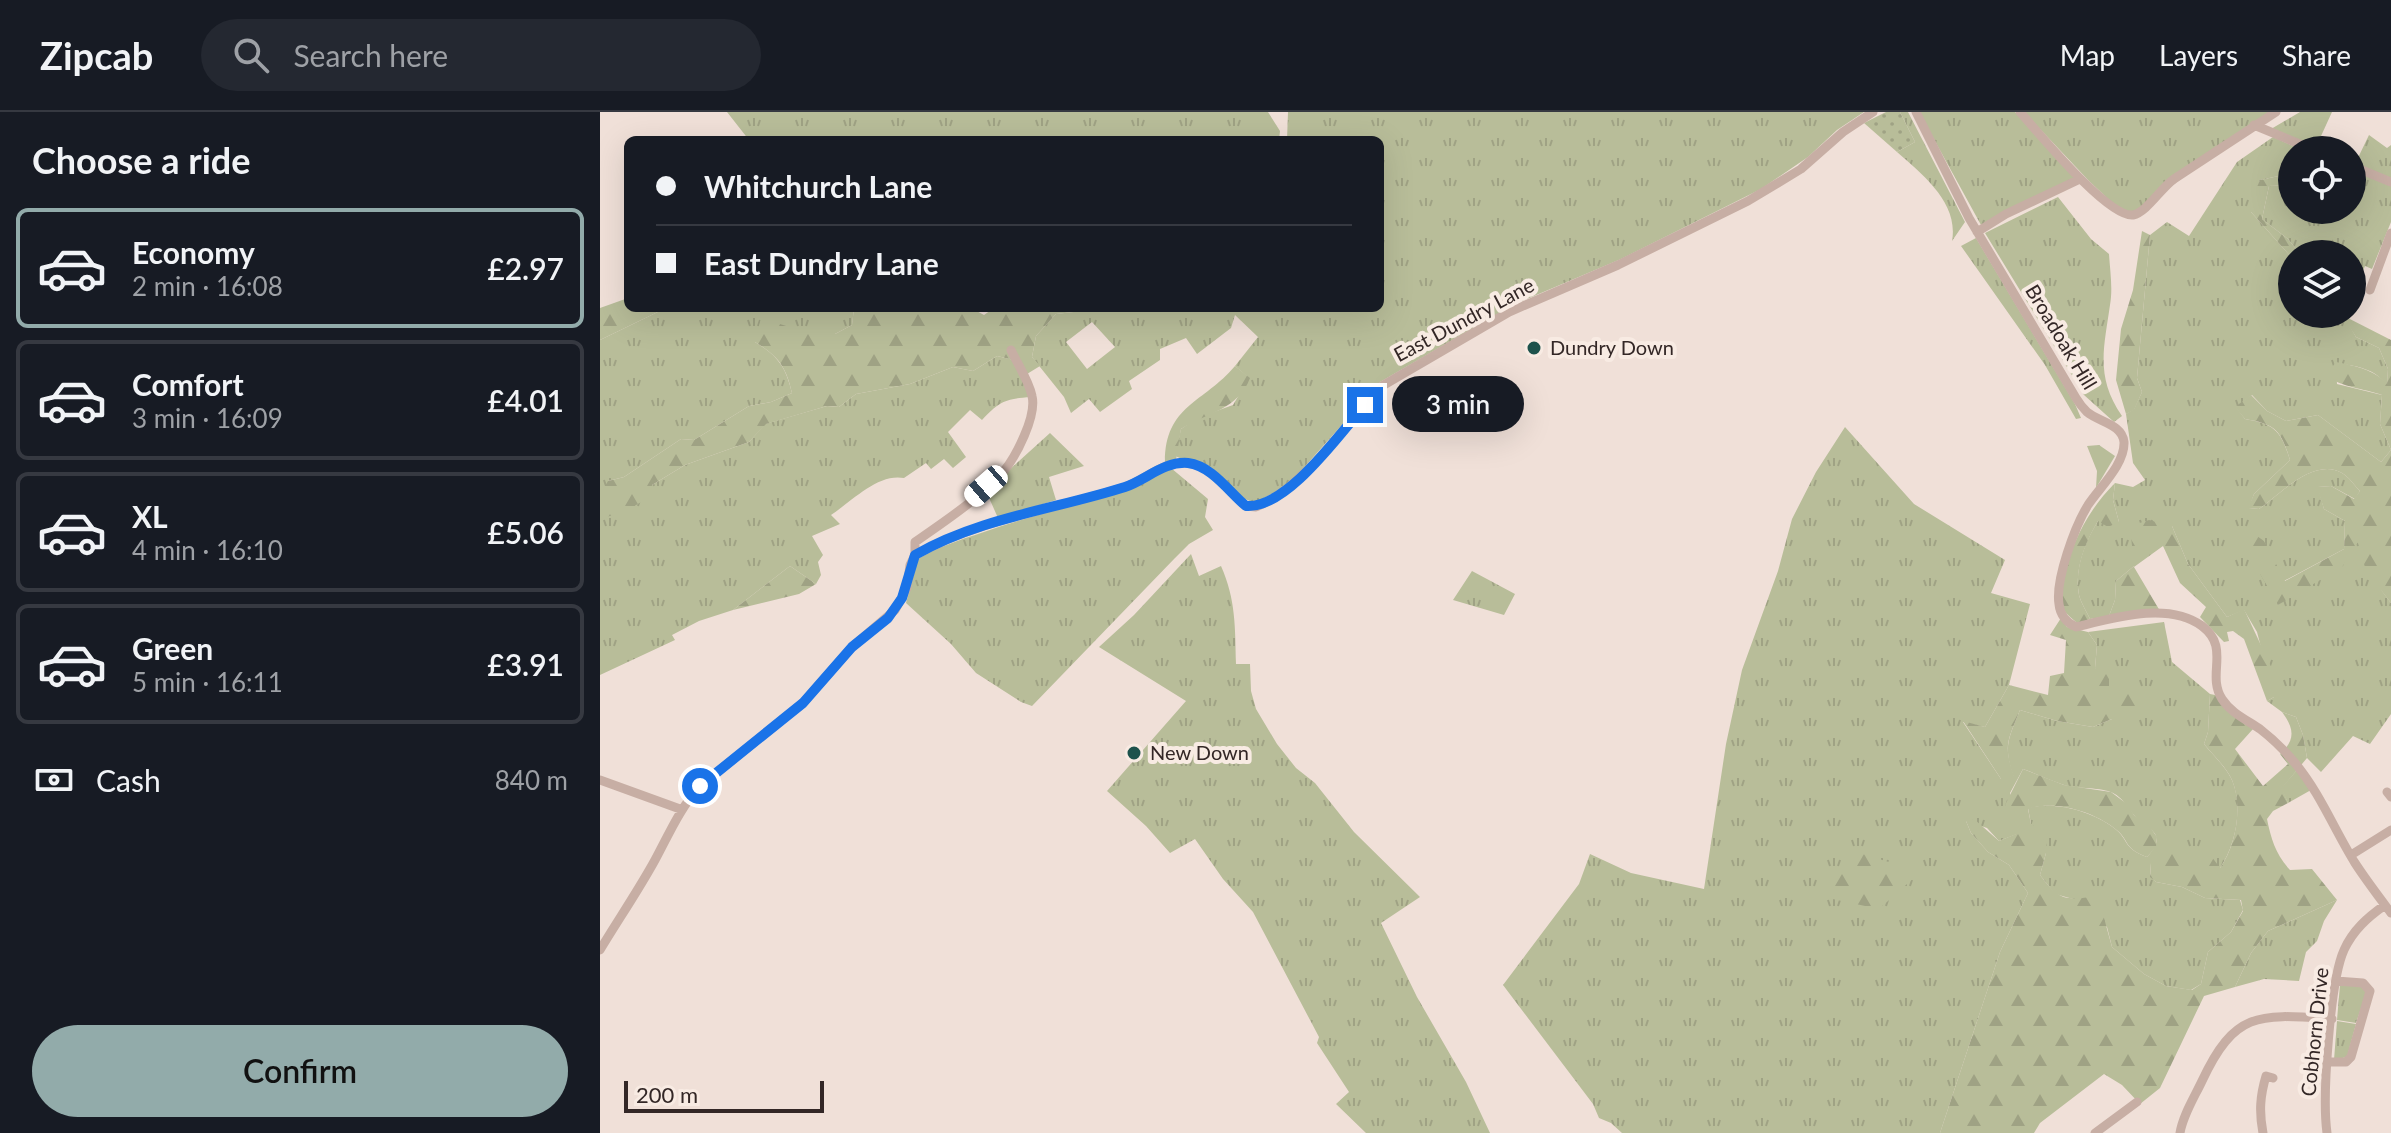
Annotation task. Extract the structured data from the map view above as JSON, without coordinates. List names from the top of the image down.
{
  "streets": {
    "street": ["East Dundry Lane", "Broadoak Hill", "Cobhorn Drive"]
  },
  "places": ["Dundry Down", "New Down"],
  "scale_bar": "200 m",
  "page": {
    "header": "Zipcab",
    "search": "Search here",
    "nav": ["Map", "Layers", "Share"],
    "heading": "Choose a ride",
    "banner": ["Whitchurch Lane", "East Dundry Lane"],
    "list": [
      {
        "name": "Economy",
        "note": "2 min · 16:08",
        "value": "£2.97"
      },
      {
        "name": "Comfort",
        "note": "3 min · 16:09",
        "value": "£4.01"
      },
      {
        "name": "XL",
        "note": "4 min · 16:10",
        "value": "£5.06"
      },
      {
        "name": "Green",
        "note": "5 min · 16:11",
        "value": "£3.91"
      }
    ],
    "bubble": "3 min",
    "pay": ["Cash", "840 m"],
    "buttons": "Confirm",
    "scale": "200 m"
  }
}
